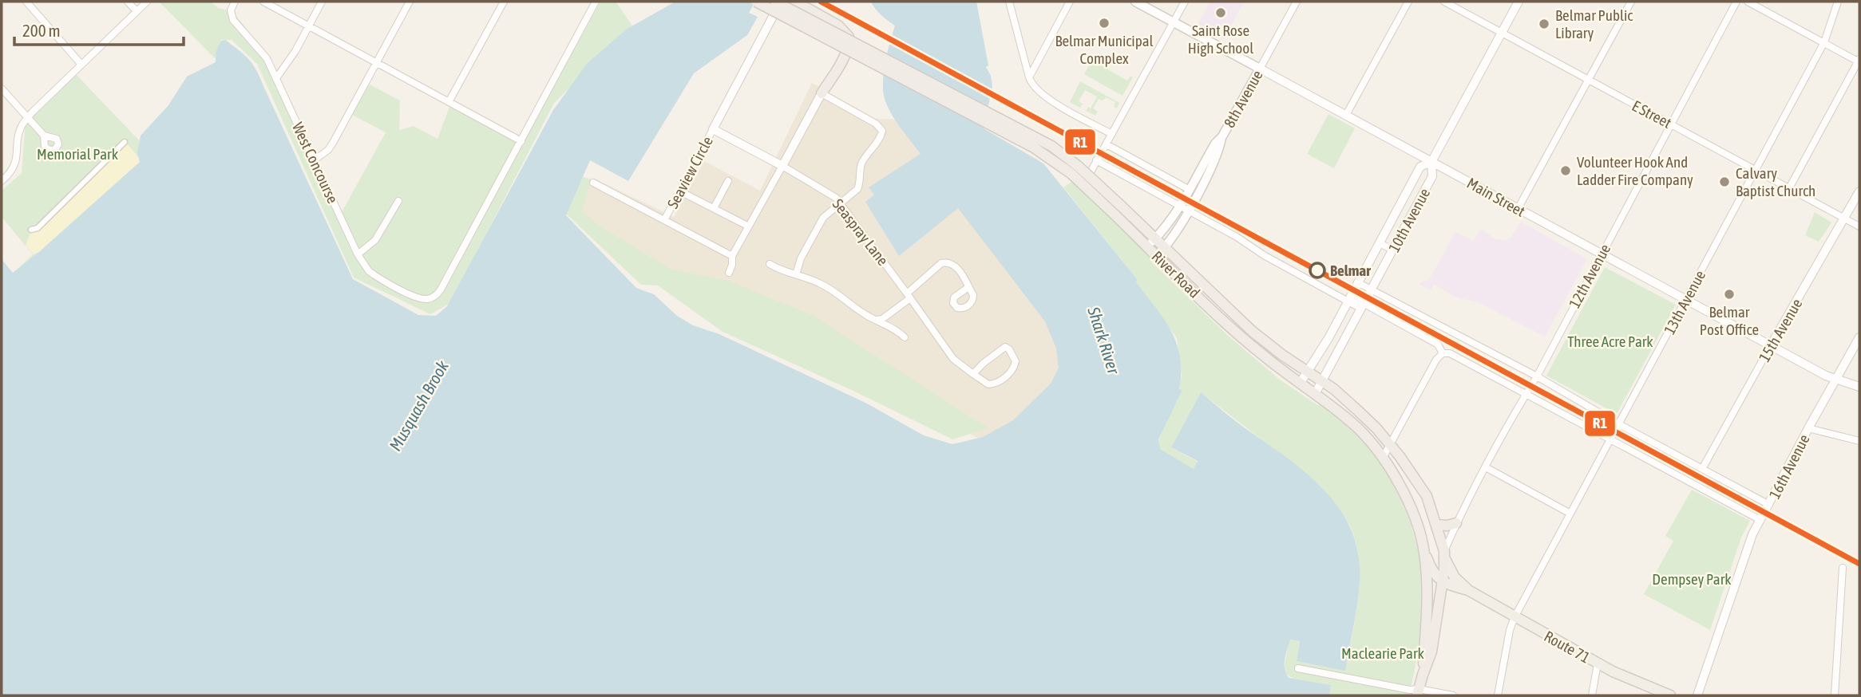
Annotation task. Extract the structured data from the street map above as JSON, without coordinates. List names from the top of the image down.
{
  "streets": {
    "highway": ["River Road"],
    "main road": ["8th Avenue", "Main Street", "Route 71"],
    "street": [
      "E Street",
      "West Concourse",
      "Seaview Circle",
      "10th Avenue",
      "Seaspray Lane",
      "12th Avenue",
      "13th Avenue",
      "15th Avenue",
      "16th Avenue"
    ]
  },
  "crossings": [
    ["8th Avenue", "Main Street"],
    ["8th Avenue", "River Road"],
    ["E Street", "10th Avenue"],
    ["E Street", "12th Avenue"],
    ["E Street", "13th Avenue"],
    ["E Street", "15th Avenue"],
    ["Seaview Circle", "Seaspray Lane"],
    ["Seaview Circle", "River Road"],
    ["Main Street", "10th Avenue"],
    ["Main Street", "12th Avenue"],
    ["Main Street", "13th Avenue"],
    ["Main Street", "15th Avenue"],
    ["Main Street", "16th Avenue"],
    ["10th Avenue", "River Road"],
    ["River Road", "12th Avenue"],
    ["13th Avenue", "Route 71"]
  ],
  "water": ["Shark River", "Musquash Brook"],
  "parks": [
    "Memorial Park",
    "Three Acre Park",
    "Dempsey Park",
    "Maclearie Park"
  ],
  "places": [
    "Saint Rose High School",
    "Belmar Municipal Complex",
    "Belmar Public Library",
    "Volunteer Hook And Ladder Fire Company",
    "Calvary Baptist Church",
    "Belmar",
    "Belmar Post Office"
  ],
  "lines": ["transit line R1"],
  "scale_bar": "200 m"
}
